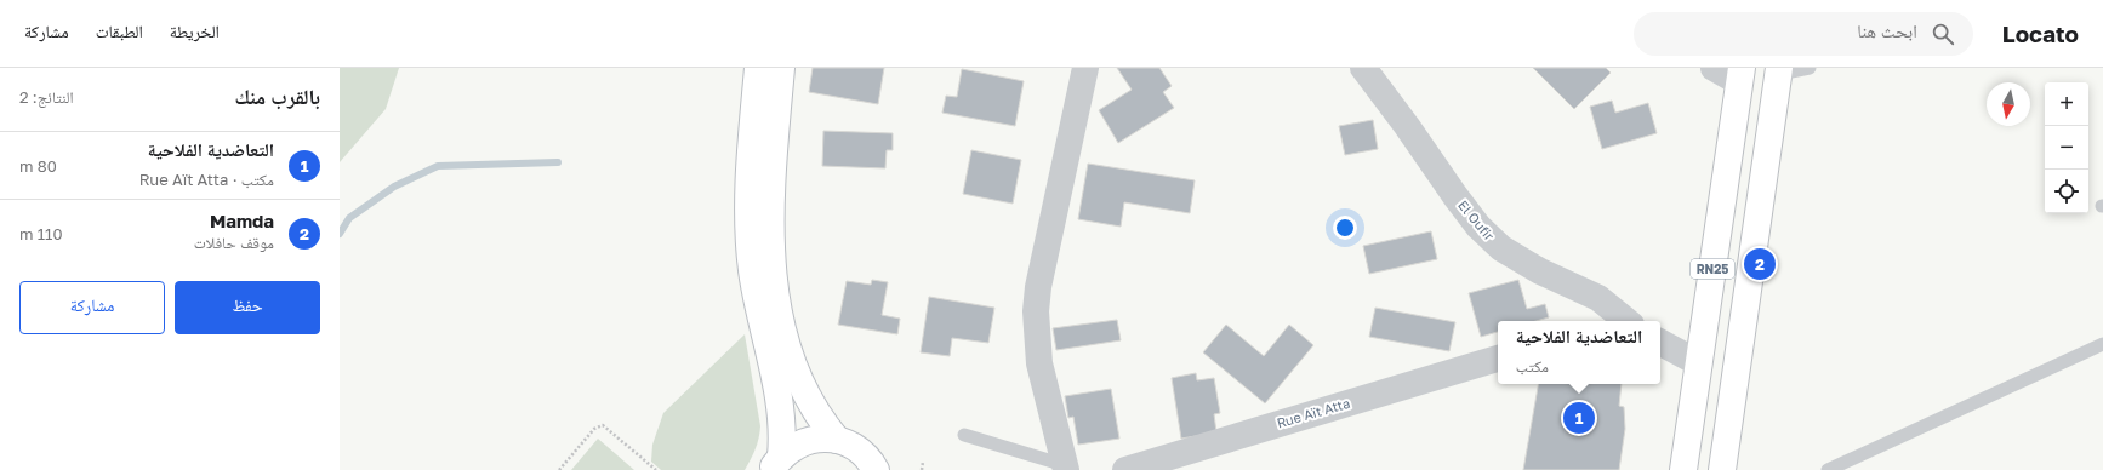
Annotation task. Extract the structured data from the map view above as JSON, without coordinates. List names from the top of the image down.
{
  "streets": {
    "street": ["El Oufir", "RN25", "Rue Aït Atta"]
  },
  "north": "bottom",
  "page": {
    "header": "Locato",
    "search": "ابحث هنا",
    "nav": ["الخريطة", "الطبقات", "مشاركة"],
    "heading": ["بالقرب منك", "النتائج: 2"],
    "map_buttons": ["+", "−"],
    "list": [
      {
        "mark": "1",
        "name": "التعاضدية الفلاحية",
        "note": "مكتب · Rue Aït Atta",
        "value": "80 m"
      },
      {
        "mark": "2",
        "name": "Mamda",
        "note": "موقف حافلات",
        "value": "110 m"
      }
    ],
    "pins": ["2", "1"],
    "buttons": ["حفظ", "مشاركة"],
    "popup": ["التعاضدية الفلاحية", "مكتب"]
  }
}
